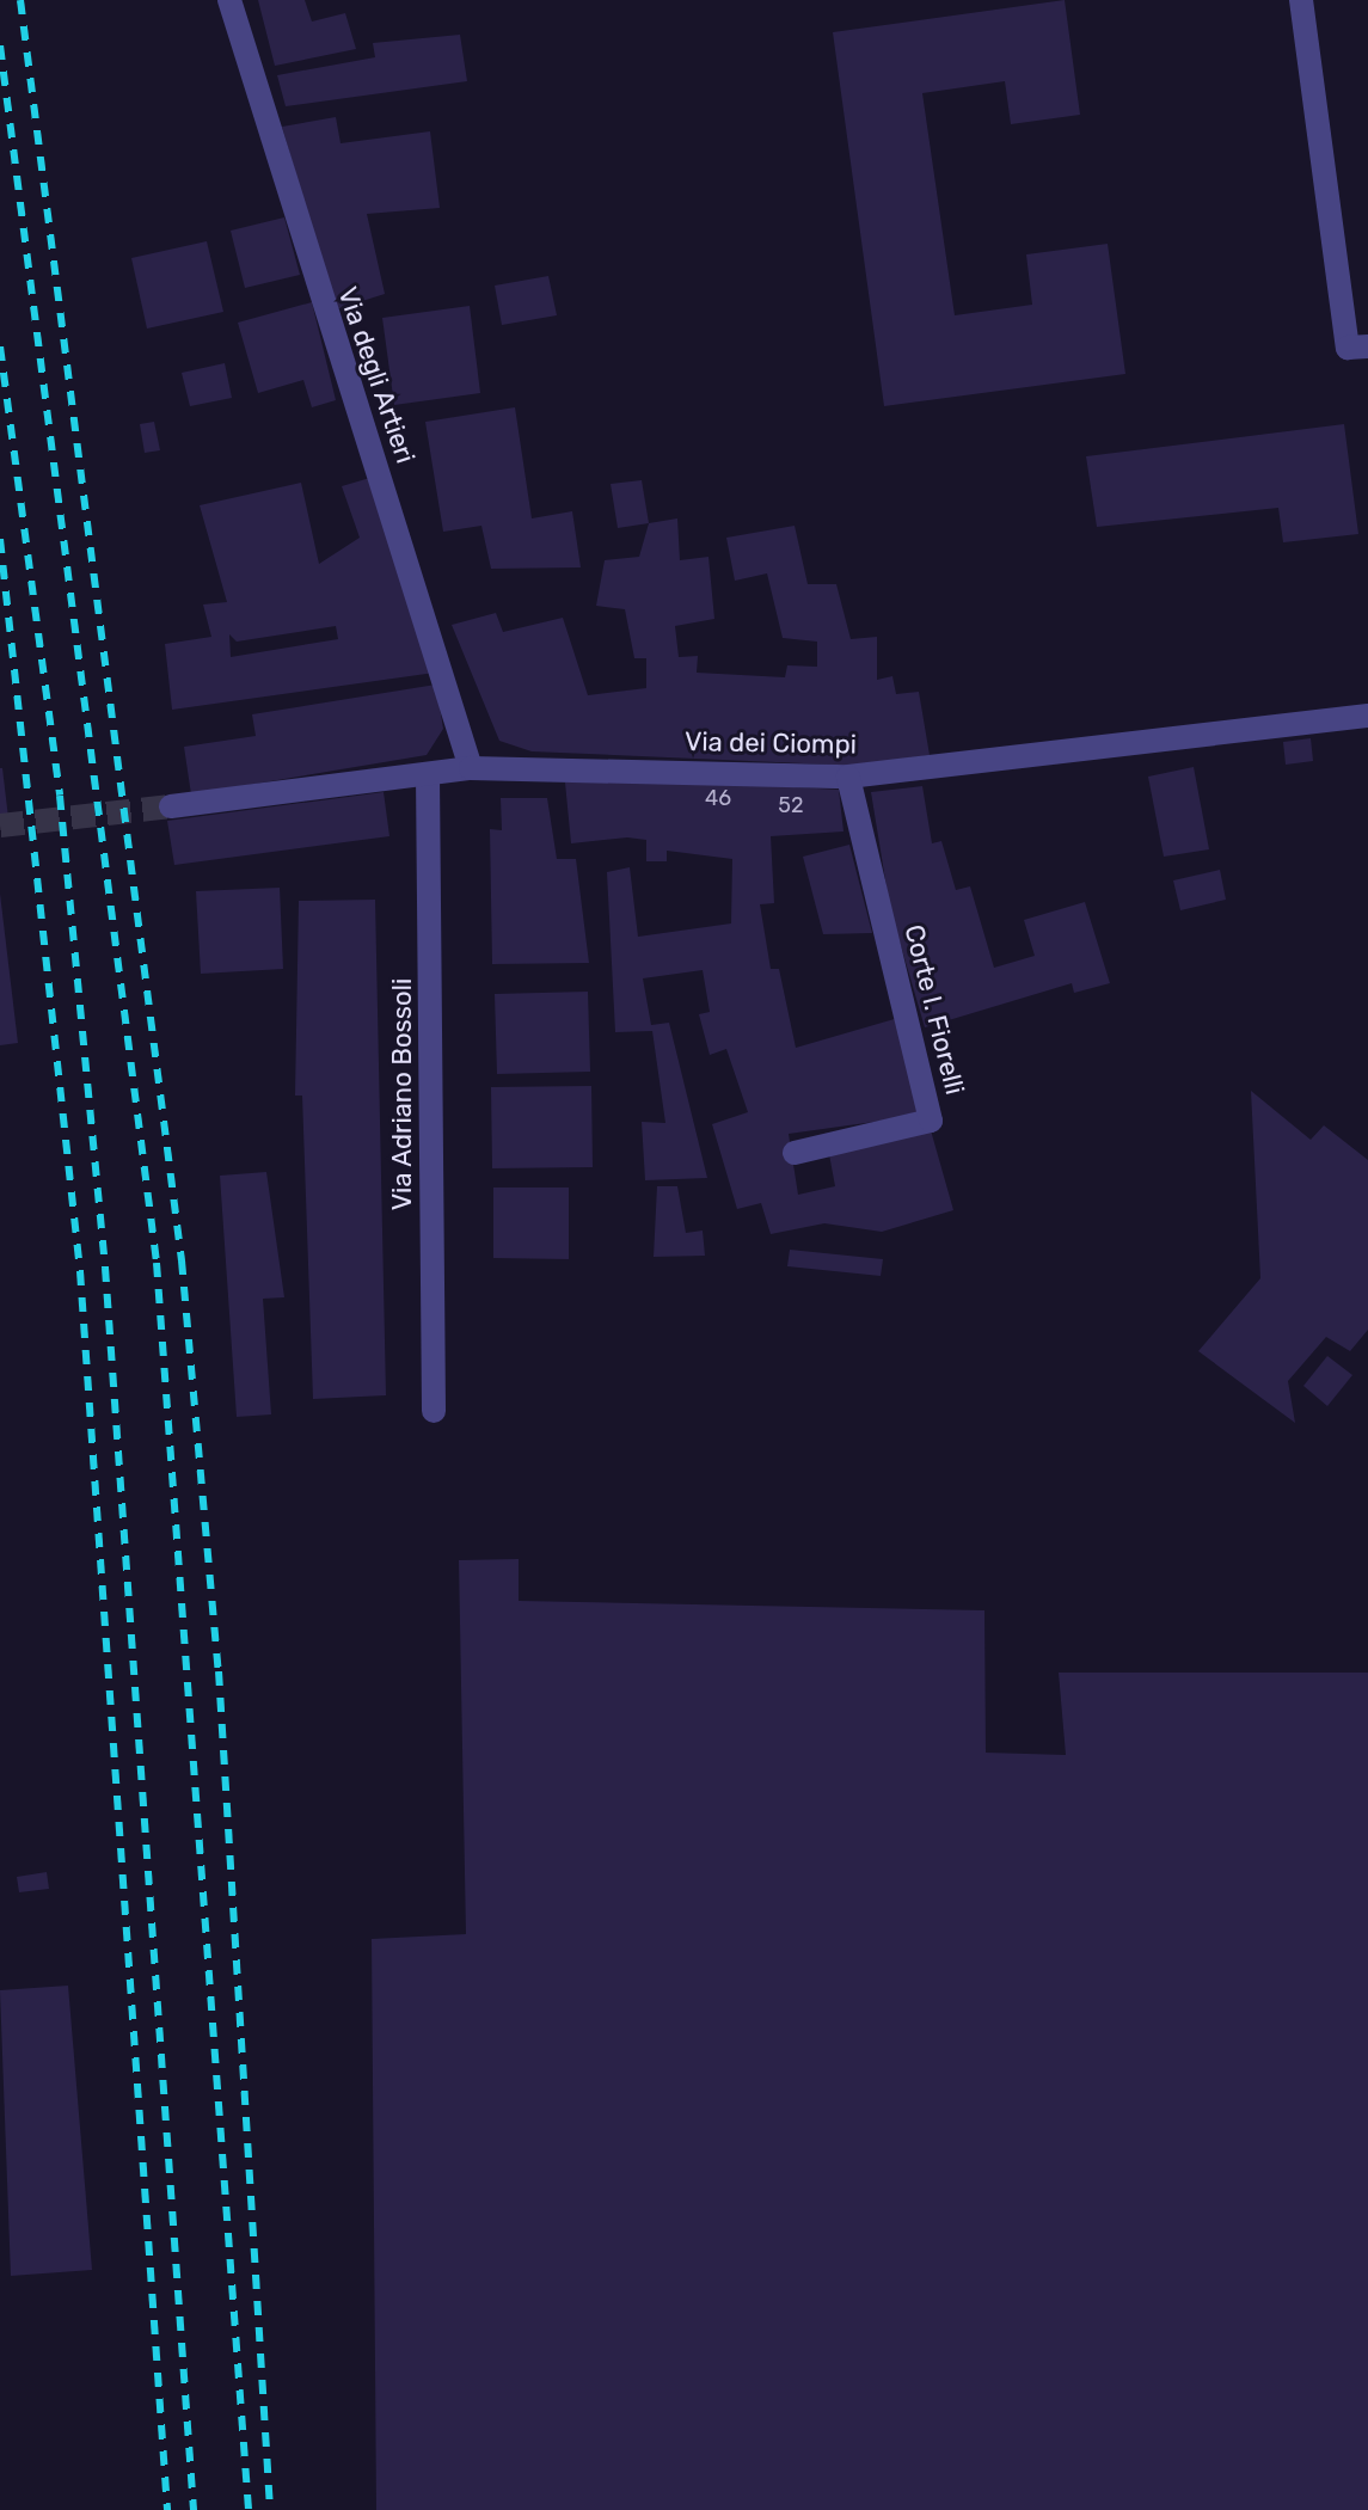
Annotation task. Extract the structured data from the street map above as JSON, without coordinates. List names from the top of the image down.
{
  "streets": {
    "street": [
      "Via degli Artieri",
      "Via dei Ciompi",
      "Corte l. Fiorelli",
      "Via Adriano Bossoli"
    ]
  },
  "crossings": [
    ["Via degli Artieri", "Via dei Ciompi"],
    ["Via dei Ciompi", "Corte l. Fiorelli"],
    ["Via dei Ciompi", "Via Adriano Bossoli"]
  ],
  "house_numbers": ["46", "52"]
}
